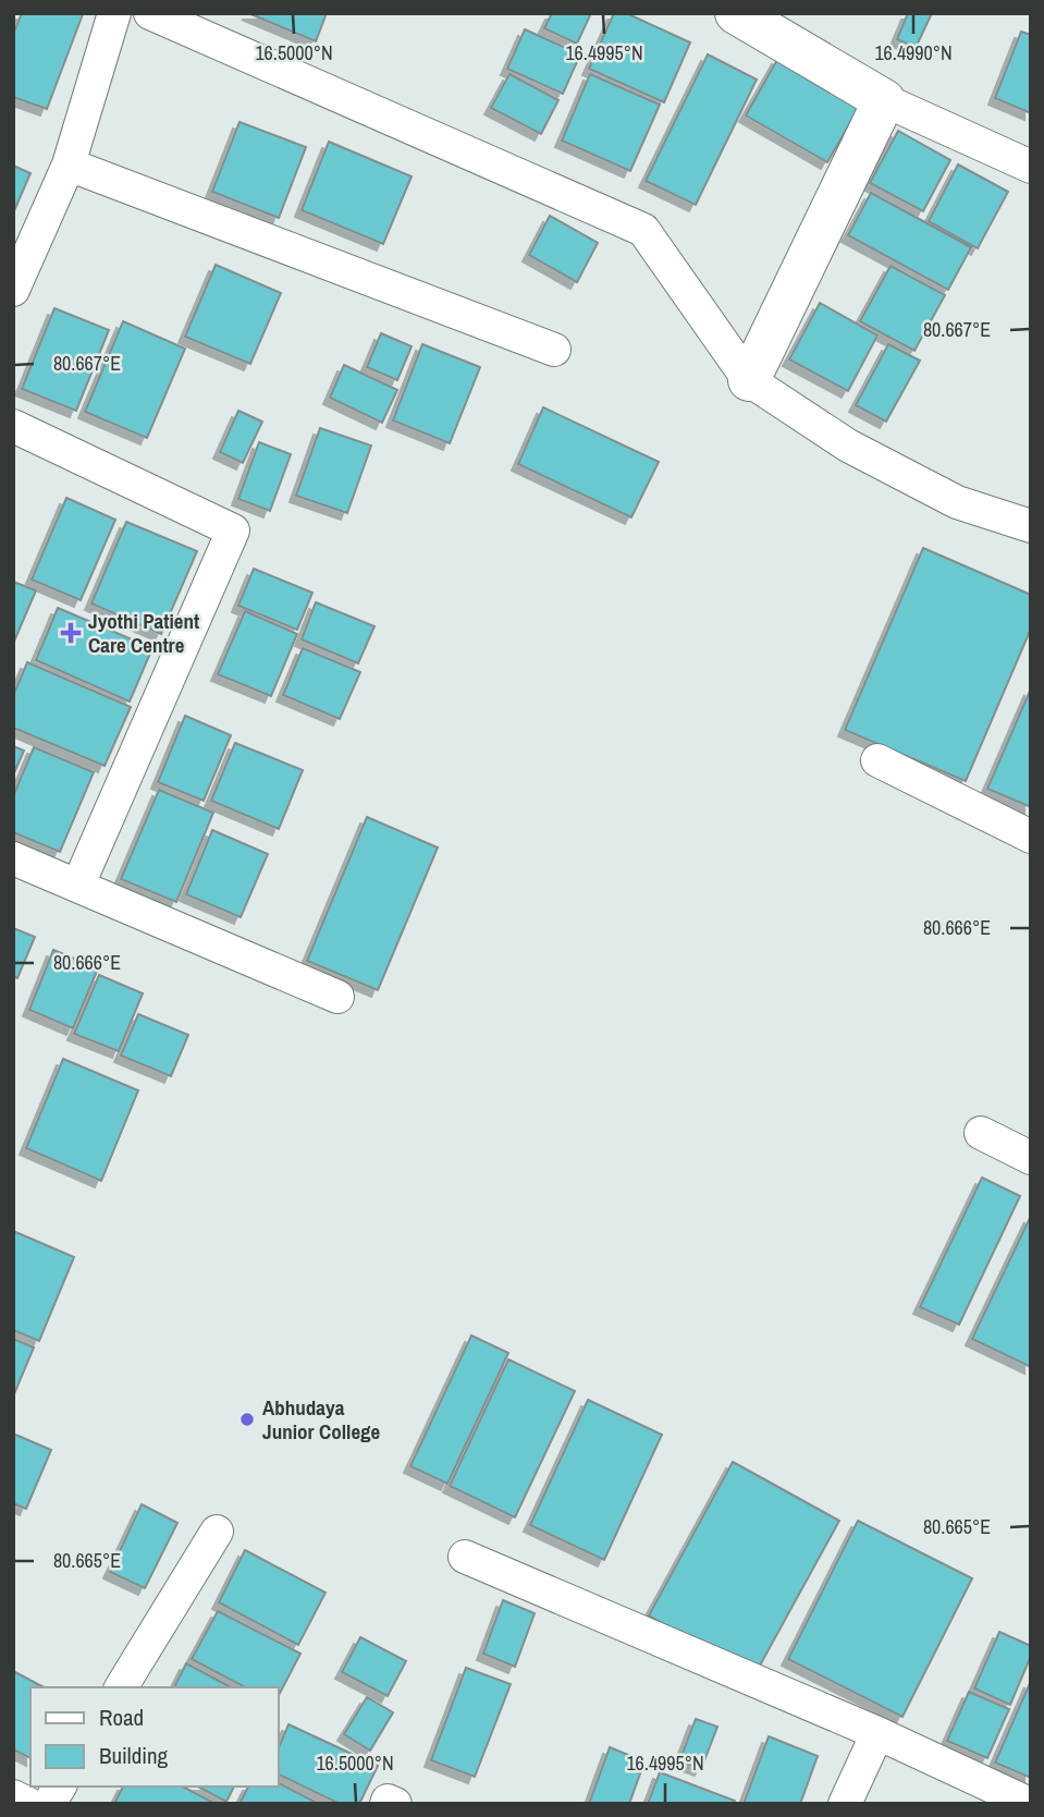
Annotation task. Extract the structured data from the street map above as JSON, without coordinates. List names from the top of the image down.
{
  "places": {
    "health": ["Jyothi Patient Care Centre"],
    "other": ["Abhudaya Junior College"]
  },
  "legend": ["Road", "Building"],
  "coordinates": [
    "16.5000°N",
    "16.4995°N",
    "16.4990°N",
    "80.667°E",
    "80.666°E",
    "80.665°E"
  ]
}
